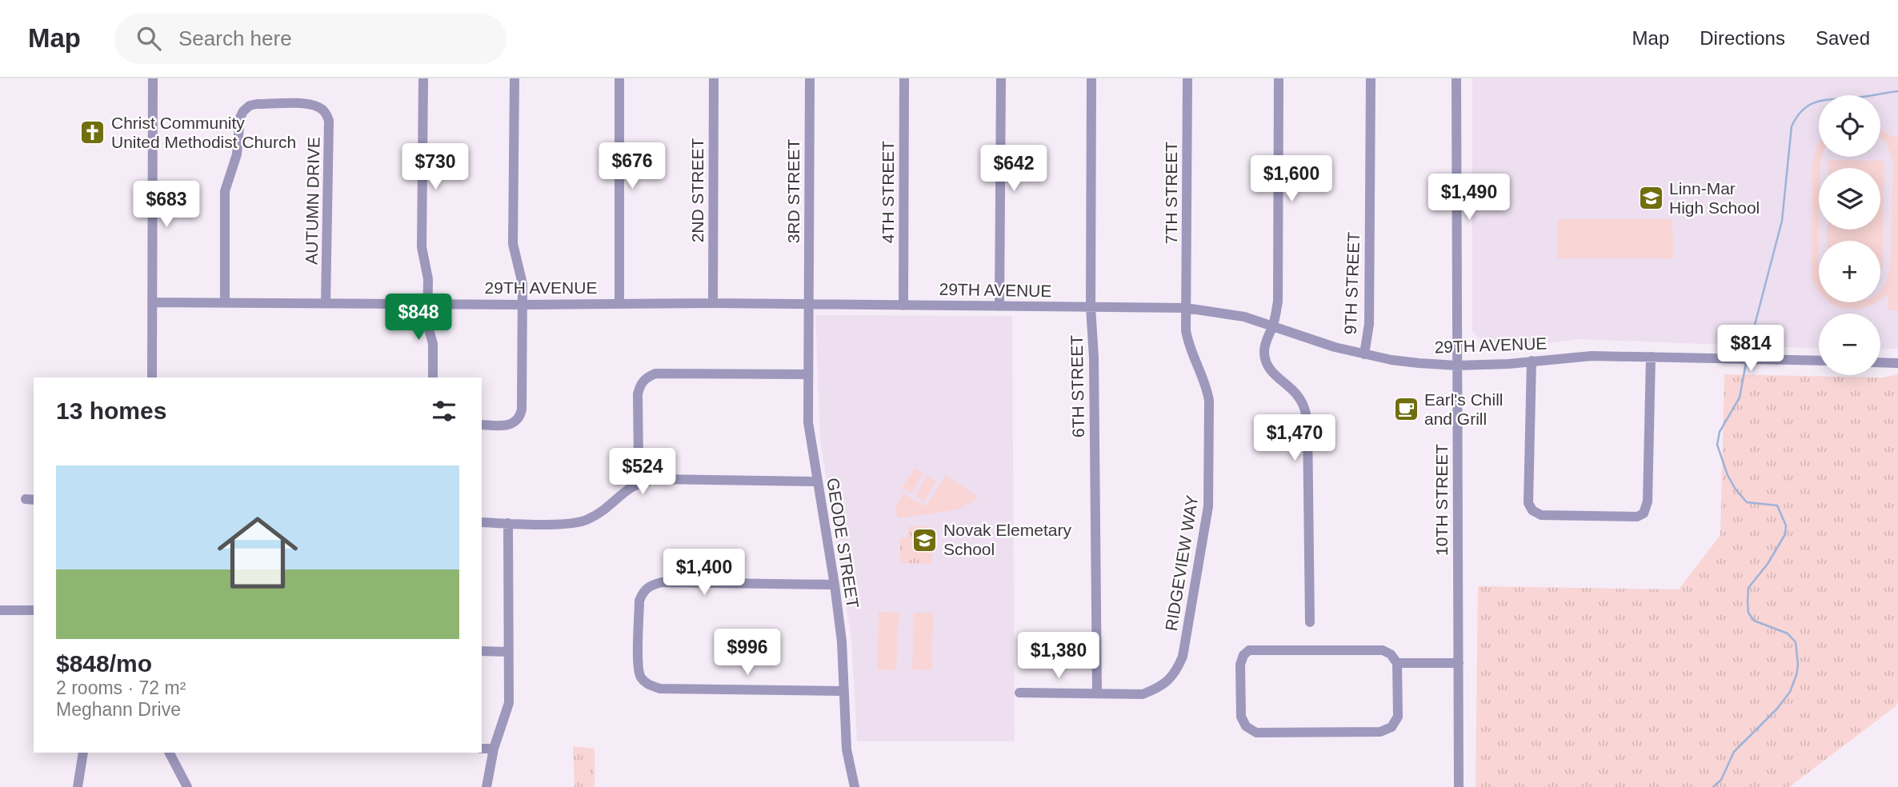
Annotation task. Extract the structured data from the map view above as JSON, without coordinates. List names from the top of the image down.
{
  "streets": {
    "street": [
      "2ND STREET",
      "3RD STREET",
      "4TH STREET",
      "7TH STREET",
      "AUTUMN DRIVE",
      "9TH STREET",
      "29TH AVENUE",
      "6TH STREET",
      "10TH STREET",
      "GEODE STREET",
      "RIDGEVIEW WAY"
    ]
  },
  "crossings": [
    ["2ND STREET", "29TH AVENUE"],
    ["3RD STREET", "29TH AVENUE"],
    ["3RD STREET", "GEODE STREET"],
    ["4TH STREET", "29TH AVENUE"],
    ["7TH STREET", "29TH AVENUE"],
    ["7TH STREET", "RIDGEVIEW WAY"],
    ["AUTUMN DRIVE", "29TH AVENUE"],
    ["9TH STREET", "29TH AVENUE"],
    ["29TH AVENUE", "6TH STREET"],
    ["29TH AVENUE", "10TH STREET"],
    ["29TH AVENUE", "GEODE STREET"],
    ["29TH AVENUE", "RIDGEVIEW WAY"],
    ["6TH STREET", "RIDGEVIEW WAY"]
  ],
  "places": {
    "church": ["Christ Community United Methodist Church"],
    "school or university": ["Linn-Mar High School", "Novak Elemetary School"],
    "cafe": ["Earl's Chill and Grill"]
  },
  "page": {
    "header": "Map",
    "search": "Search here",
    "nav": ["Map", "Directions", "Saved"],
    "map_buttons": ["+", "−"],
    "price": [
      "$676",
      "$730",
      "$642",
      "$1,600",
      "$1,490",
      "$683",
      "$848",
      "$814",
      "$1,470",
      "$524",
      "$1,400",
      "$996",
      "$1,380"
    ],
    "heading": "13 homes",
    "list": [
      {
        "name": "$848/mo",
        "note": "2 rooms · 72 m² · Meghann Drive"
      }
    ]
  }
}
